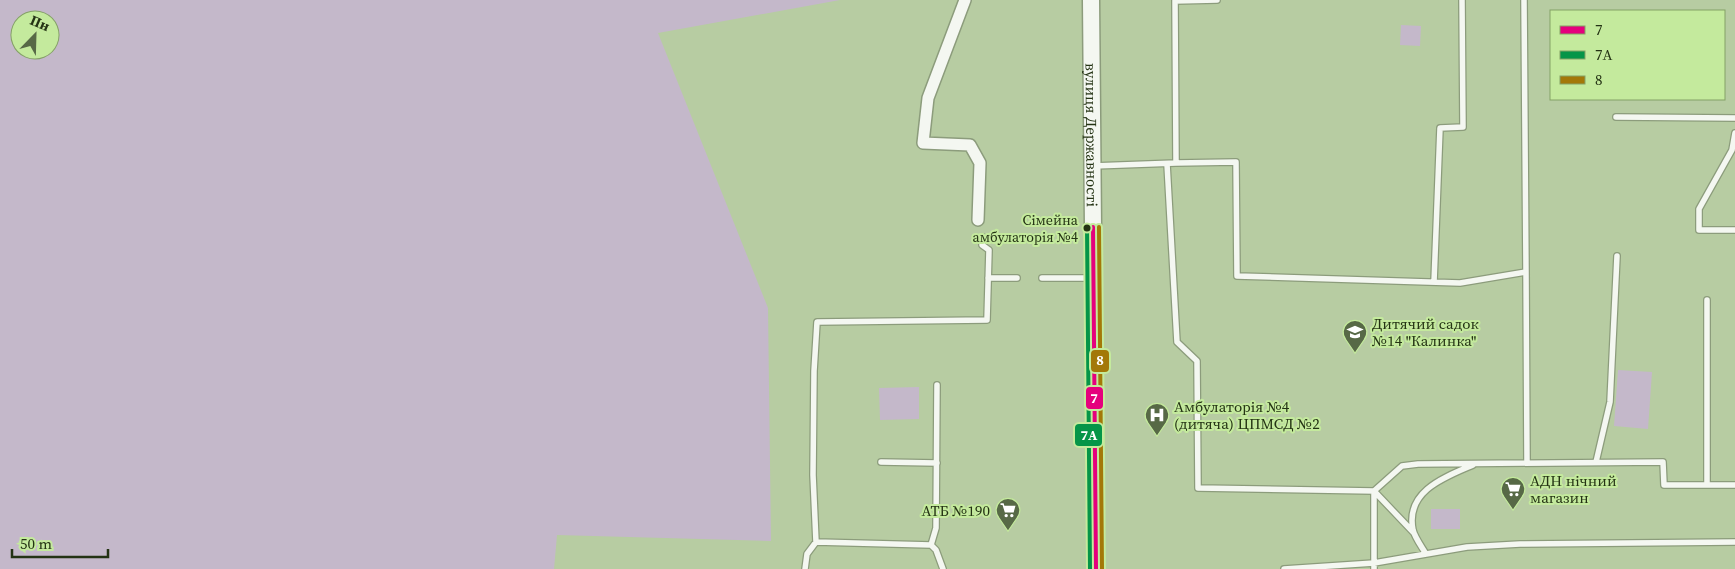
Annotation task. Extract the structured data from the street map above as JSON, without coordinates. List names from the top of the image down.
{
  "streets": {
    "street": ["вулиця Державності"]
  },
  "places": {
    "other": ["Сімейна амбулаторія №4"],
    "school or university": ["Дитячий садок №14 \"Калинка\""],
    "hospital": ["Амбулаторія №4 (дитяча) ЦПМСД №2"],
    "supermarket": ["АДН нічний магазин", "АТБ №190"]
  },
  "lines": ["transit line 7", "transit line 7А", "transit line 8"],
  "legend": ["7", "7А", "8"],
  "scale_bar": "50 m",
  "north": "top right"
}
